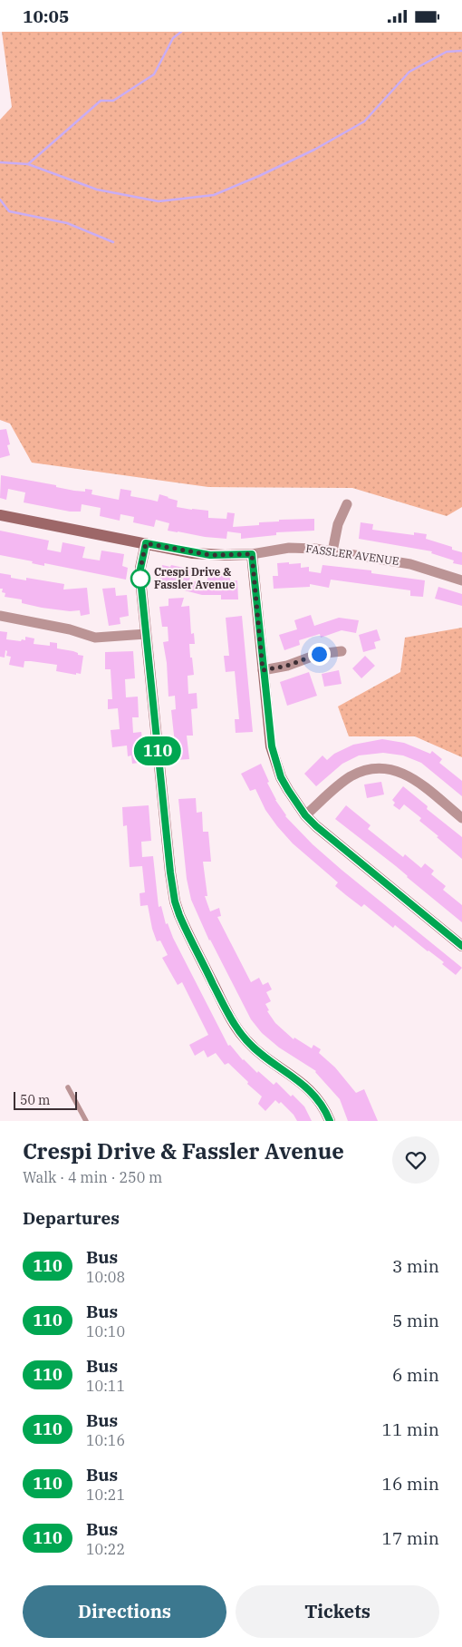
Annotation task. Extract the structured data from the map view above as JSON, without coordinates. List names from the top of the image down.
{
  "streets": {
    "street": ["FASSLER AVENUE"]
  },
  "places": ["Crespi Drive & Fassler Avenue"],
  "lines": ["bus line 110"],
  "scale_bar": "50 m",
  "page": {
    "status": "10:05",
    "on_map": "110",
    "scale": "50 m",
    "heading": [
      ["Crespi Drive & Fassler Avenue", "Walk · 4 min · 250 m"],
      "Departures"
    ],
    "list": [
      {
        "mark": "110",
        "name": "Bus",
        "note": "10:08",
        "value": "3 min"
      },
      {
        "mark": "110",
        "name": "Bus",
        "note": "10:10",
        "value": "5 min"
      },
      {
        "mark": "110",
        "name": "Bus",
        "note": "10:11",
        "value": "6 min"
      },
      {
        "mark": "110",
        "name": "Bus",
        "note": "10:16",
        "value": "11 min"
      },
      {
        "mark": "110",
        "name": "Bus",
        "note": "10:21",
        "value": "16 min"
      },
      {
        "mark": "110",
        "name": "Bus",
        "note": "10:22",
        "value": "17 min"
      }
    ],
    "buttons": ["Directions", "Tickets"]
  }
}
